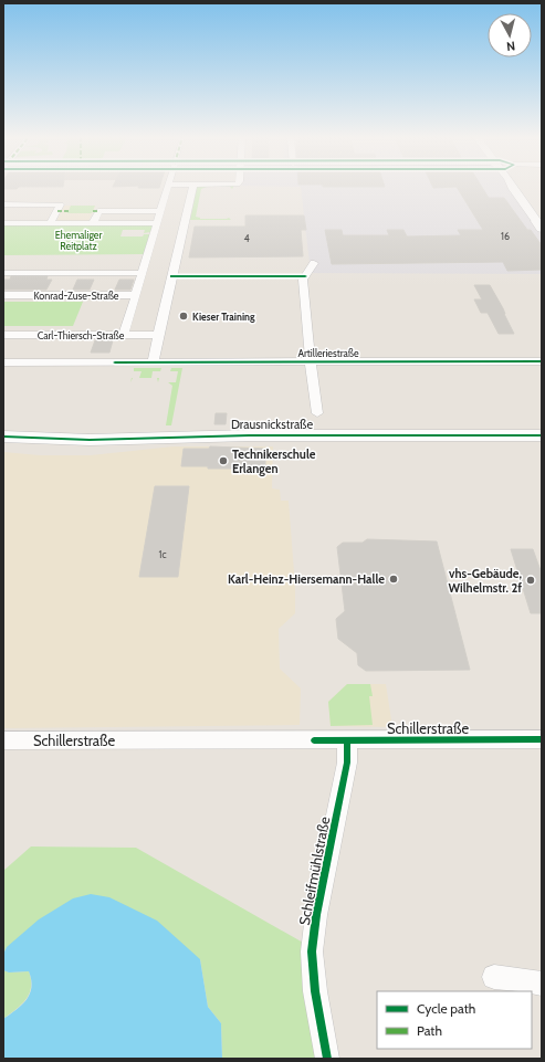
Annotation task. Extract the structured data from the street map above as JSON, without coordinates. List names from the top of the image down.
{
  "streets": {
    "main road": ["Drausnickstraße"],
    "street": [
      "Konrad-Zuse-Straße",
      "Carl-Thiersch-Straße",
      "Artilleriestraße",
      "Schillerstraße",
      "Schleifmühlstraße"
    ]
  },
  "crossings": [
    ["Konrad-Zuse-Straße", "Carl-Thiersch-Straße"],
    ["Schillerstraße", "Schleifmühlstraße"]
  ],
  "parks": ["Ehemaliger Reitplatz"],
  "places": [
    "Kieser Training",
    "Technikerschule Erlangen",
    "Karl-Heinz-Hiersemann-Halle",
    "vhs-Gebäude, Wilhelmstr. 2f"
  ],
  "house_numbers": ["16", "4", "1c"],
  "legend": ["Cycle path", "Path"],
  "north": "bottom"
}
